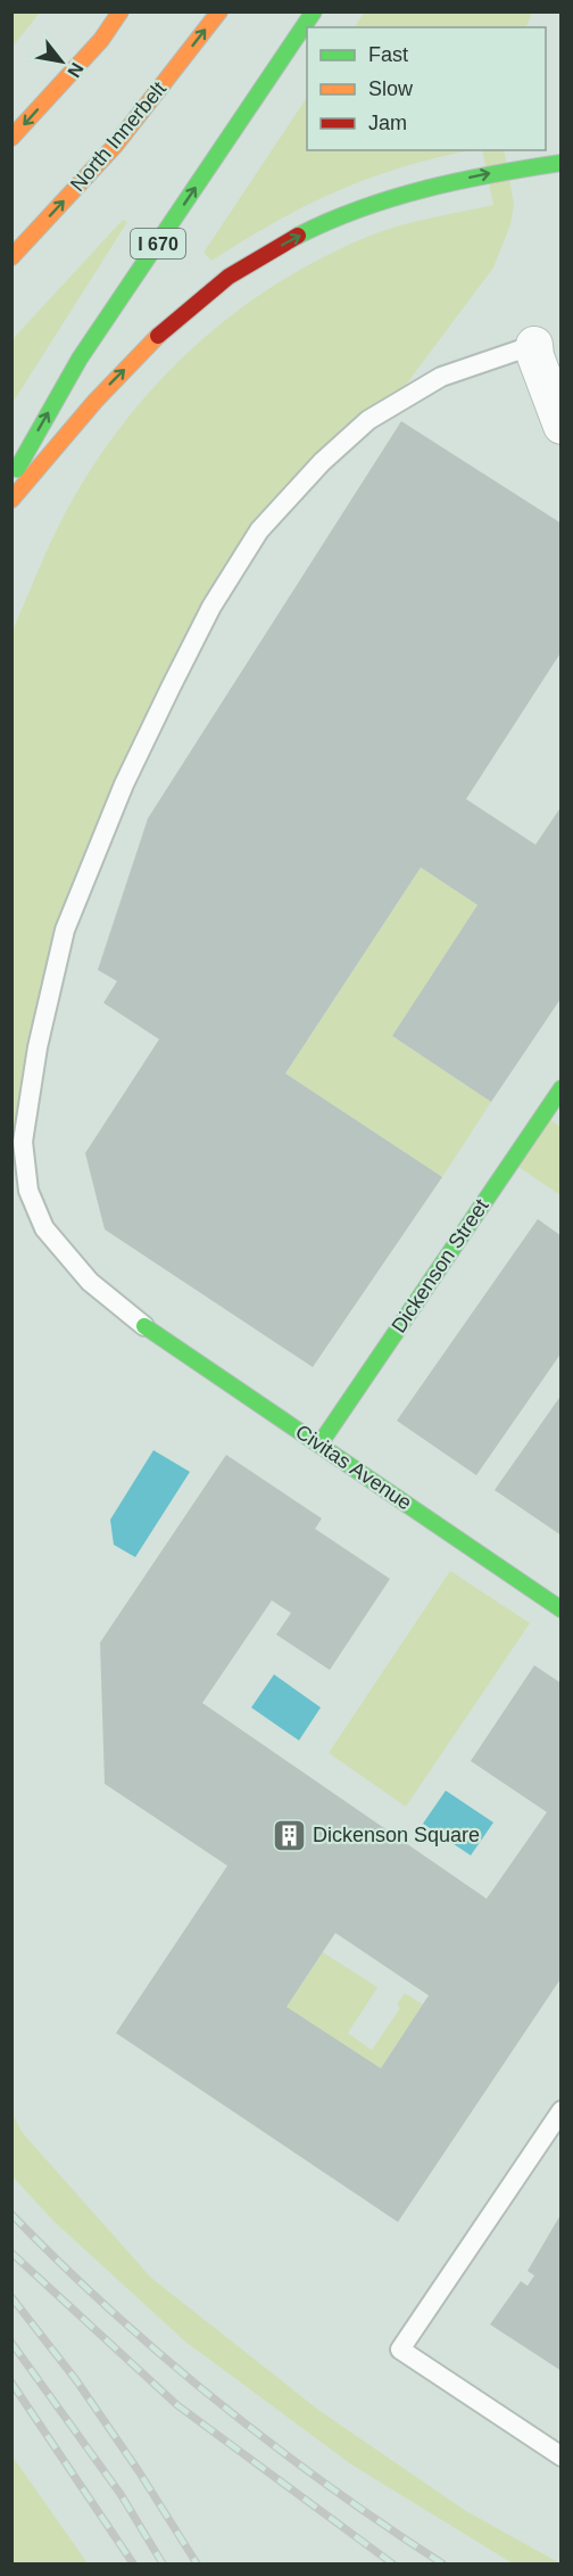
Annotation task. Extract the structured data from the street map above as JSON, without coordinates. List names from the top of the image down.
{
  "streets": {
    "main road": [
      "North Innerbelt",
      "I 670",
      "Dickenson Street",
      "Civitas Avenue"
    ]
  },
  "crossings": [
    ["Dickenson Street", "Civitas Avenue"]
  ],
  "places": {
    "building": ["Dickenson Square"]
  },
  "legend": ["Fast", "Slow", "Jam"],
  "north": "bottom right"
}
